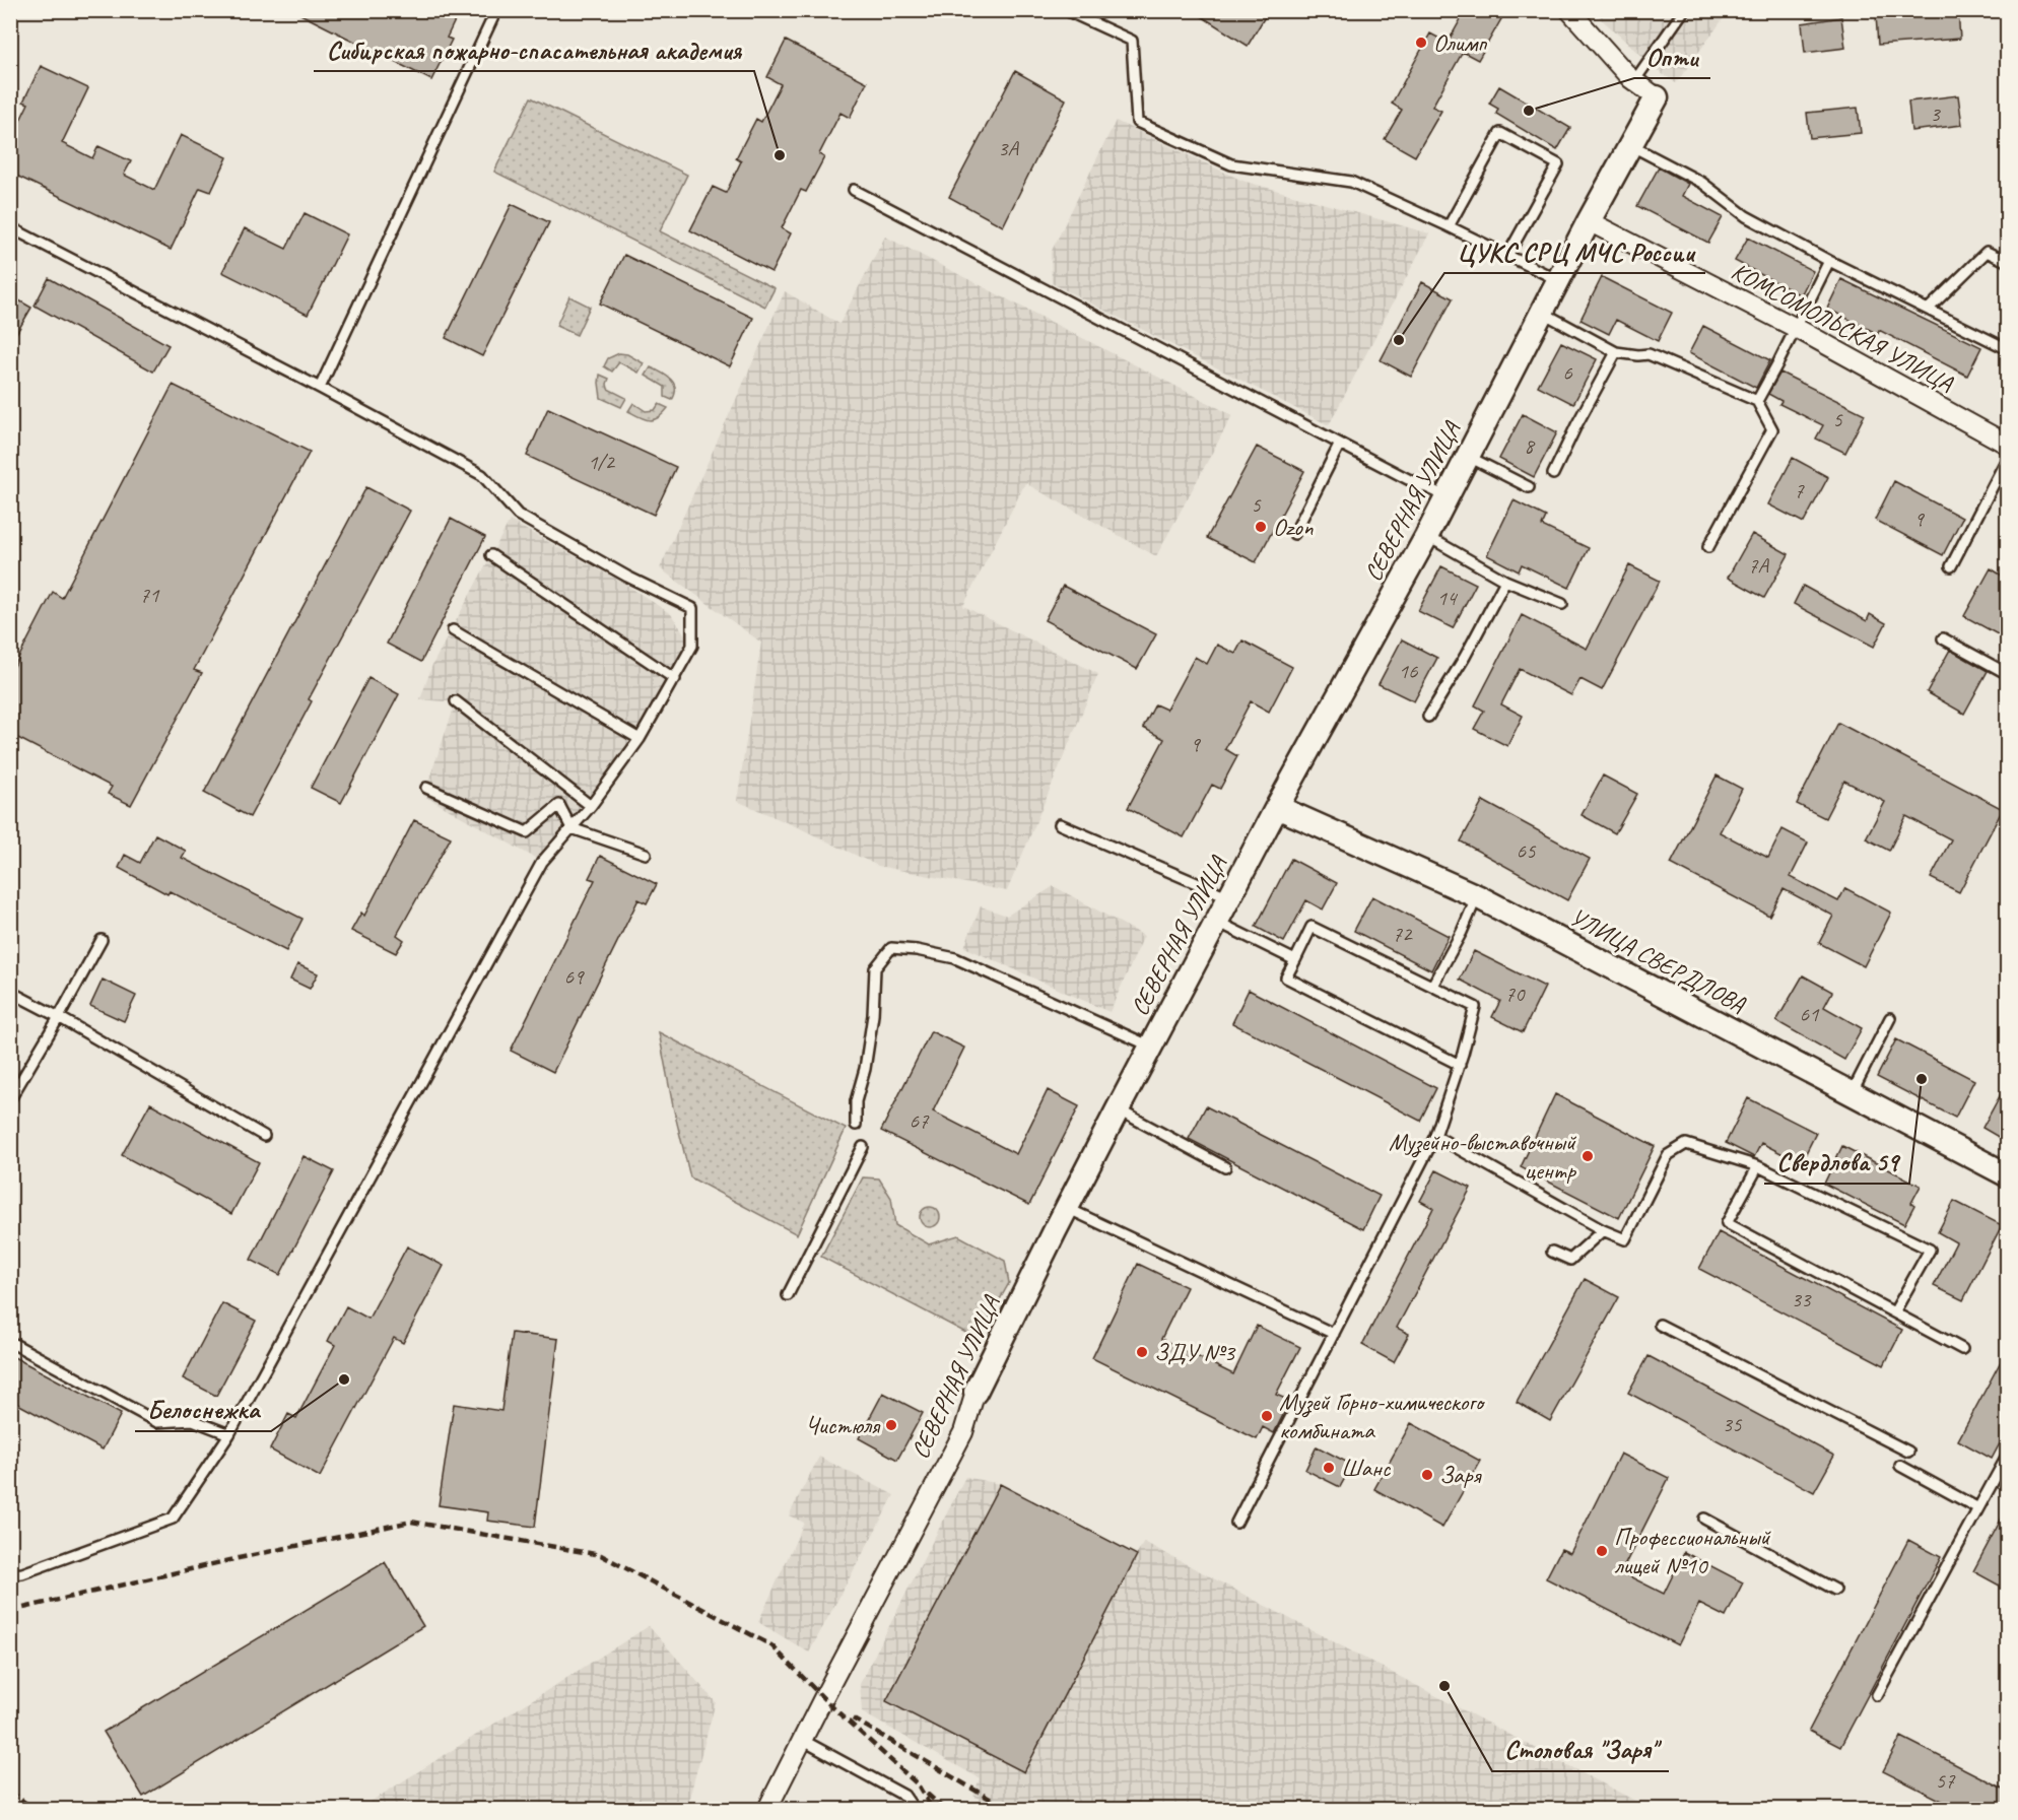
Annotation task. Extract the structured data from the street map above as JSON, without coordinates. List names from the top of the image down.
{
  "streets": {
    "street": ["КОМСОМОЛЬСКАЯ УЛИЦА", "СЕВЕРНАЯ УЛИЦА", "УЛИЦА СВЕРДЛОВА"]
  },
  "crossings": [
    ["КОМСОМОЛЬСКАЯ УЛИЦА", "СЕВЕРНАЯ УЛИЦА"],
    ["СЕВЕРНАЯ УЛИЦА", "УЛИЦА СВЕРДЛОВА"]
  ],
  "places": [
    "Олимп",
    "Опти",
    "Сибирская пожарно-спасательная академия",
    "ЦУКС СРЦ МЧС России",
    "Ozon",
    "Свердлова 59",
    "Музейно-выставочный центр",
    "ЗДУ №3",
    "Белоснежка",
    "Музей Горно-химического комбината",
    "Чистюля",
    "Шанс",
    "Заря",
    "Профессиональный лицей №10",
    "Столовая \"Заря\""
  ],
  "house_numbers": [
    "3",
    "3А",
    "6",
    "5",
    "8",
    "1/2",
    "7",
    "5",
    "9",
    "7А",
    "71",
    "14",
    "16",
    "9",
    "65",
    "72",
    "69",
    "70",
    "61",
    "67",
    "33",
    "35",
    "57"
  ]
}
